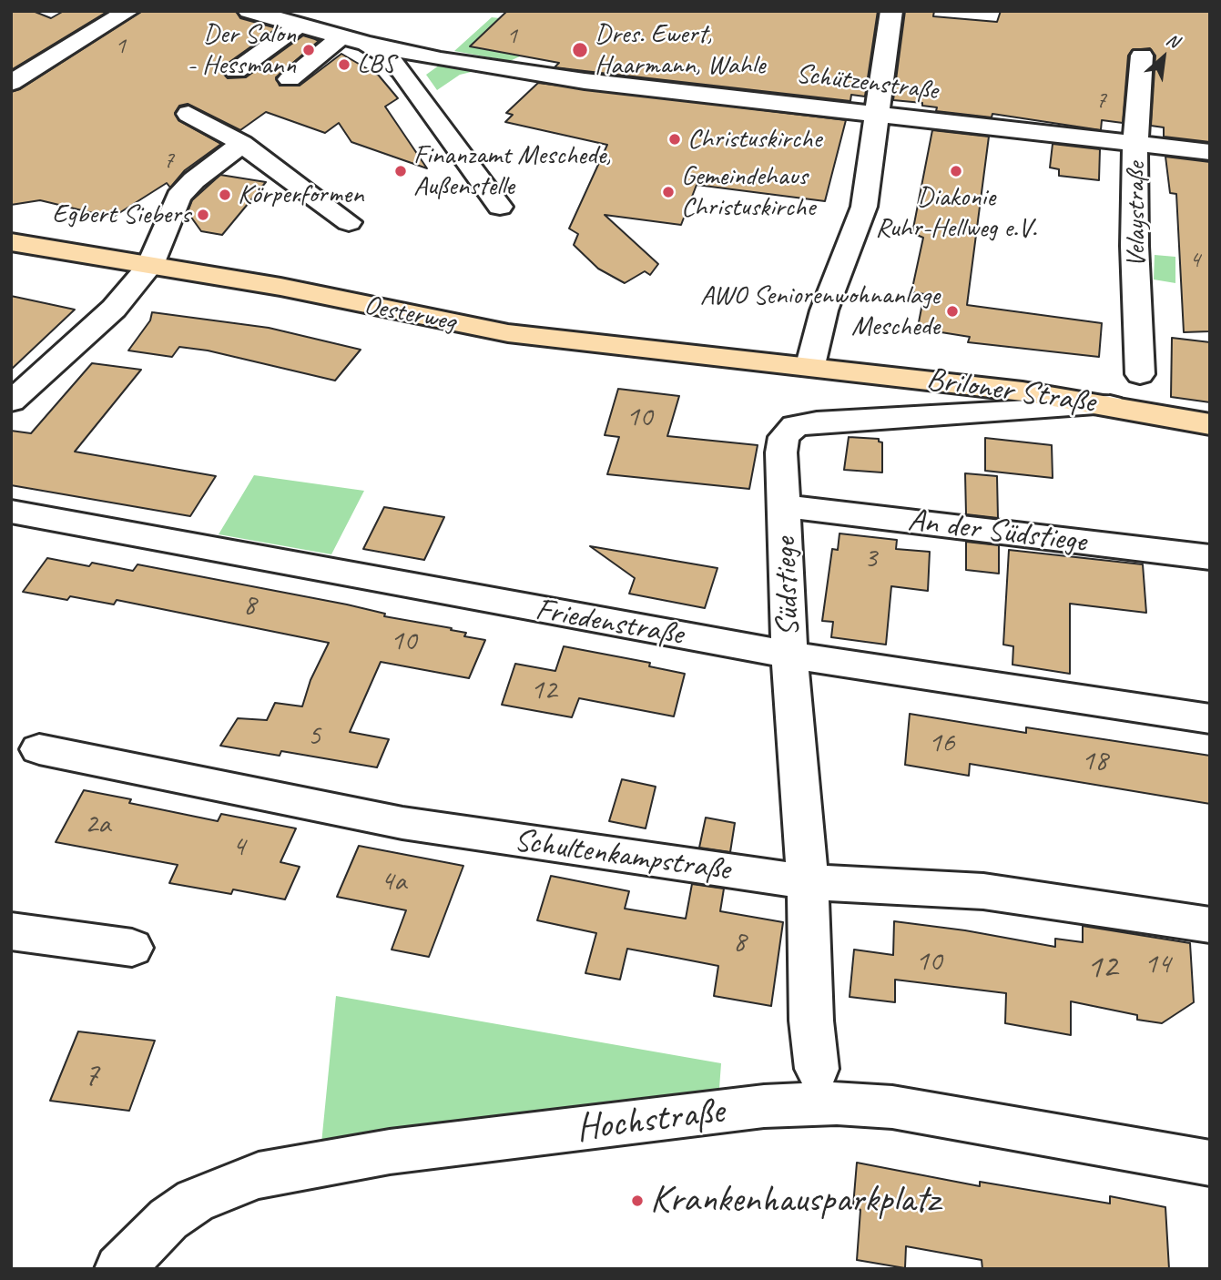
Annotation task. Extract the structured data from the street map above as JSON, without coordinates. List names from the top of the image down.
{
  "streets": {
    "main road": ["Oesterweg", "Briloner Straße"],
    "street": [
      "Schützenstraße",
      "Velaystraße",
      "An der Südstiege",
      "Südstiege",
      "Friedenstraße",
      "Schultenkampstraße",
      "Hochstraße"
    ]
  },
  "crossings": [
    ["Schützenstraße", "Velaystraße"],
    ["Oesterweg", "Briloner Straße"],
    ["Briloner Straße", "Südstiege"],
    ["An der Südstiege", "Südstiege"],
    ["Südstiege", "Friedenstraße"],
    ["Südstiege", "Schultenkampstraße"]
  ],
  "places": [
    "Der Salon - Hessmann",
    "Dres. Ewert, Haarmann, Wahle",
    "LBS",
    "Christuskirche",
    "Finanzamt Meschede, Außenstelle",
    "Diakonie Ruhr-Hellweg e.V.",
    "Gemeindehaus Christuskirche",
    "Körperformen",
    "Egbert Siebers",
    "AWO Seniorenwohnanlage Meschede",
    "Krankenhausparkplatz"
  ],
  "house_numbers": [
    "1",
    "1",
    "7",
    "7",
    "4",
    "10",
    "3",
    "8",
    "10",
    "12",
    "5",
    "16",
    "18",
    "2a",
    "4",
    "4a",
    "8",
    "10",
    "14",
    "12",
    "7"
  ],
  "north": "top right"
}
